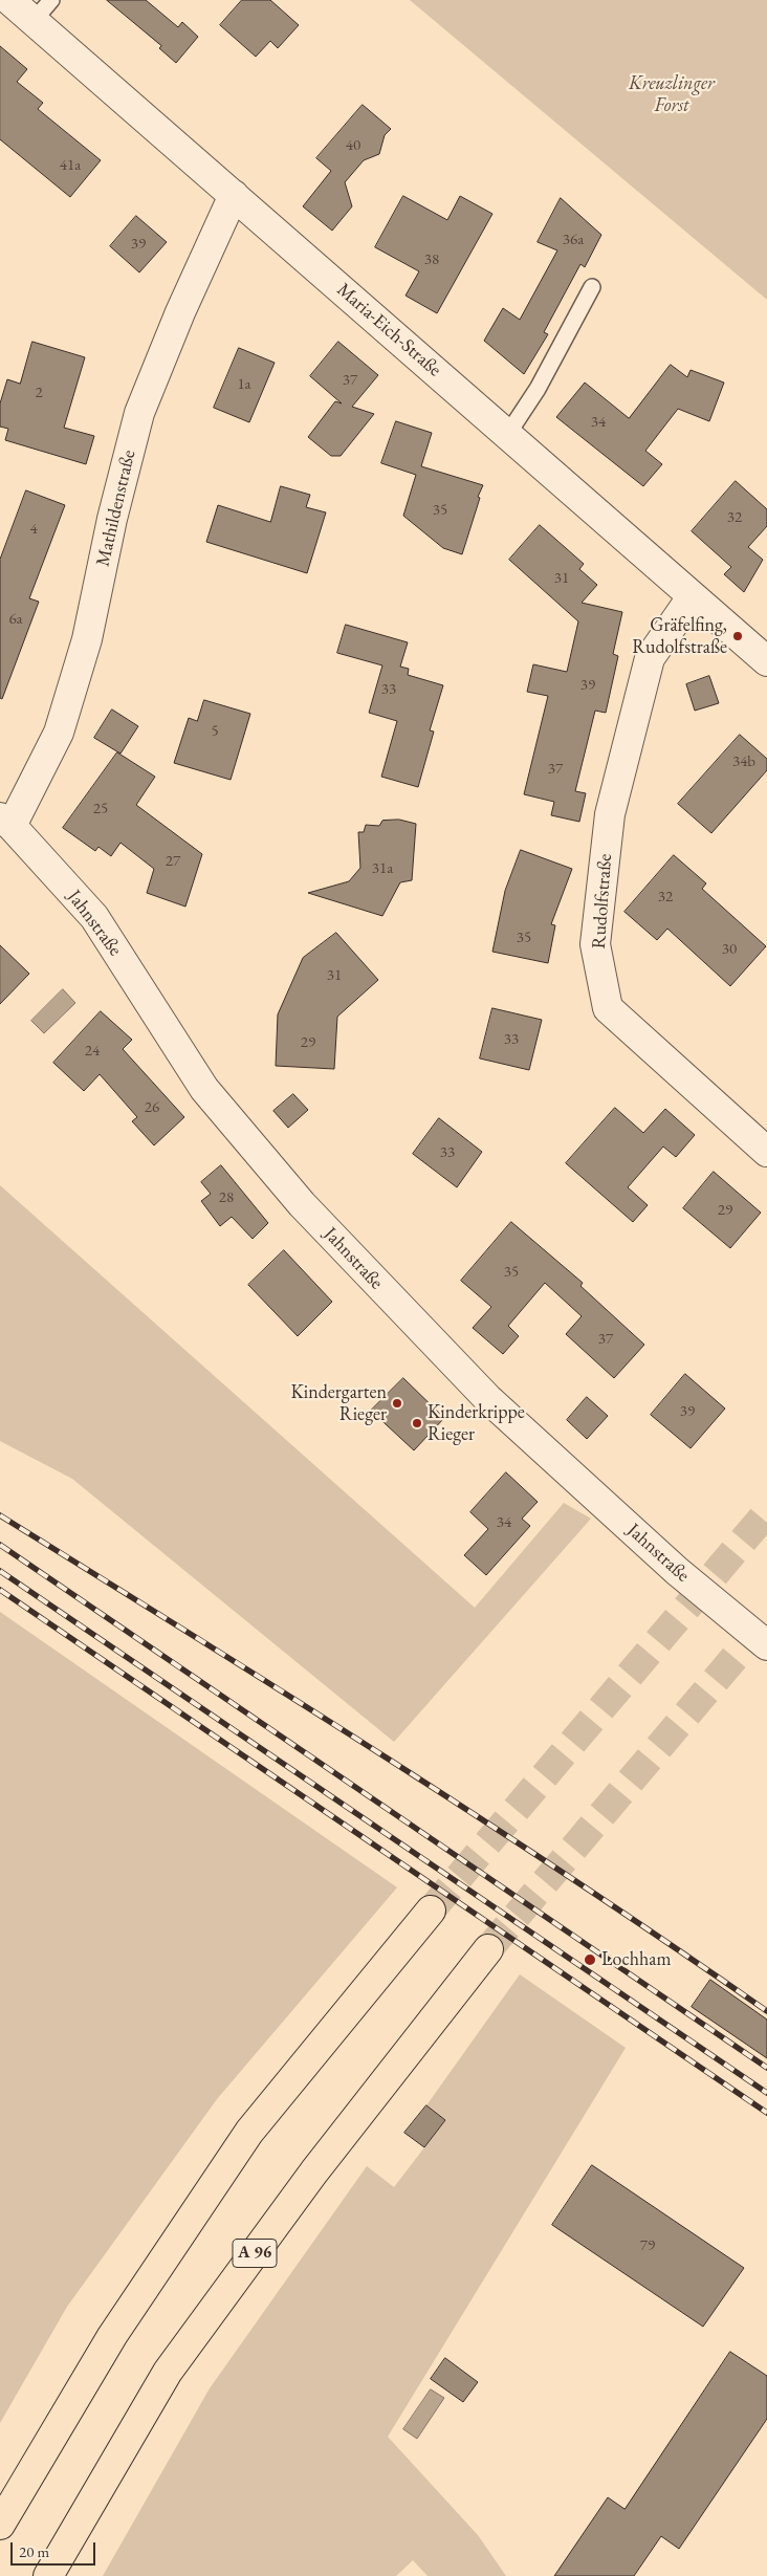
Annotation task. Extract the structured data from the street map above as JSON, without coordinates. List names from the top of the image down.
{
  "streets": {
    "highway": ["A 96"],
    "street": [
      "Maria-Eich-Straße",
      "Mathildenstraße",
      "Rudolfstraße",
      "Jahnstraße"
    ]
  },
  "crossings": [
    ["Maria-Eich-Straße", "Mathildenstraße"],
    ["Maria-Eich-Straße", "Rudolfstraße"],
    ["Mathildenstraße", "Jahnstraße"]
  ],
  "parks": ["Kreuzlinger Forst"],
  "places": [
    "Gräfelfing, Rudolfstraße",
    "Kindergarten Rieger",
    "Kinderkrippe Rieger",
    "Lochham"
  ],
  "house_numbers": [
    "40",
    "41a",
    "36a",
    "39",
    "38",
    "37",
    "1a",
    "2",
    "34",
    "35",
    "32",
    "4",
    "31",
    "6a",
    "39",
    "33",
    "5",
    "34b",
    "37",
    "25",
    "27",
    "31a",
    "32",
    "35",
    "30",
    "31",
    "33",
    "29",
    "24",
    "26",
    "33",
    "28",
    "29",
    "35",
    "37",
    "39",
    "34",
    "79"
  ],
  "scale_bar": "20 m"
}
